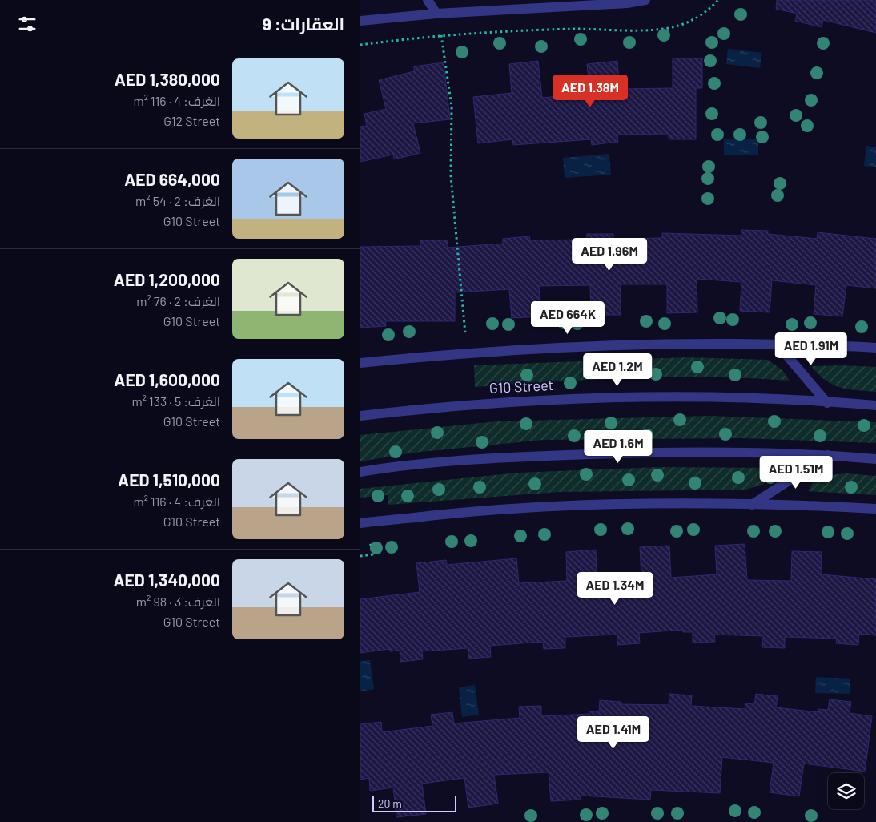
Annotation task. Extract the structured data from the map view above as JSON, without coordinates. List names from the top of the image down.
{
  "streets": {
    "street": ["G10 Street"]
  },
  "scale_bar": "20 m",
  "page": {
    "heading": "العقارات: 9",
    "list": [
      {
        "name": "AED 1,380,000",
        "note": "الغرف: 4 · 116 m² · G12 Street"
      },
      {
        "name": "AED 664,000",
        "note": "الغرف: 2 · 54 m² · G10 Street"
      },
      {
        "name": "AED 1,200,000",
        "note": "الغرف: 2 · 76 m² · G10 Street"
      },
      {
        "name": "AED 1,600,000",
        "note": "الغرف: 5 · 133 m² · G10 Street"
      },
      {
        "name": "AED 1,510,000",
        "note": "الغرف: 4 · 116 m² · G10 Street"
      },
      {
        "name": "AED 1,340,000",
        "note": "الغرف: 3 · 98 m² · G10 Street"
      }
    ],
    "price": [
      "AED 1.38M",
      "AED 1.96M",
      "AED 664K",
      "AED 1.91M",
      "AED 1.2M",
      "AED 1.6M",
      "AED 1.51M",
      "AED 1.34M",
      "AED 1.41M"
    ],
    "scale": "20 m"
  }
}
